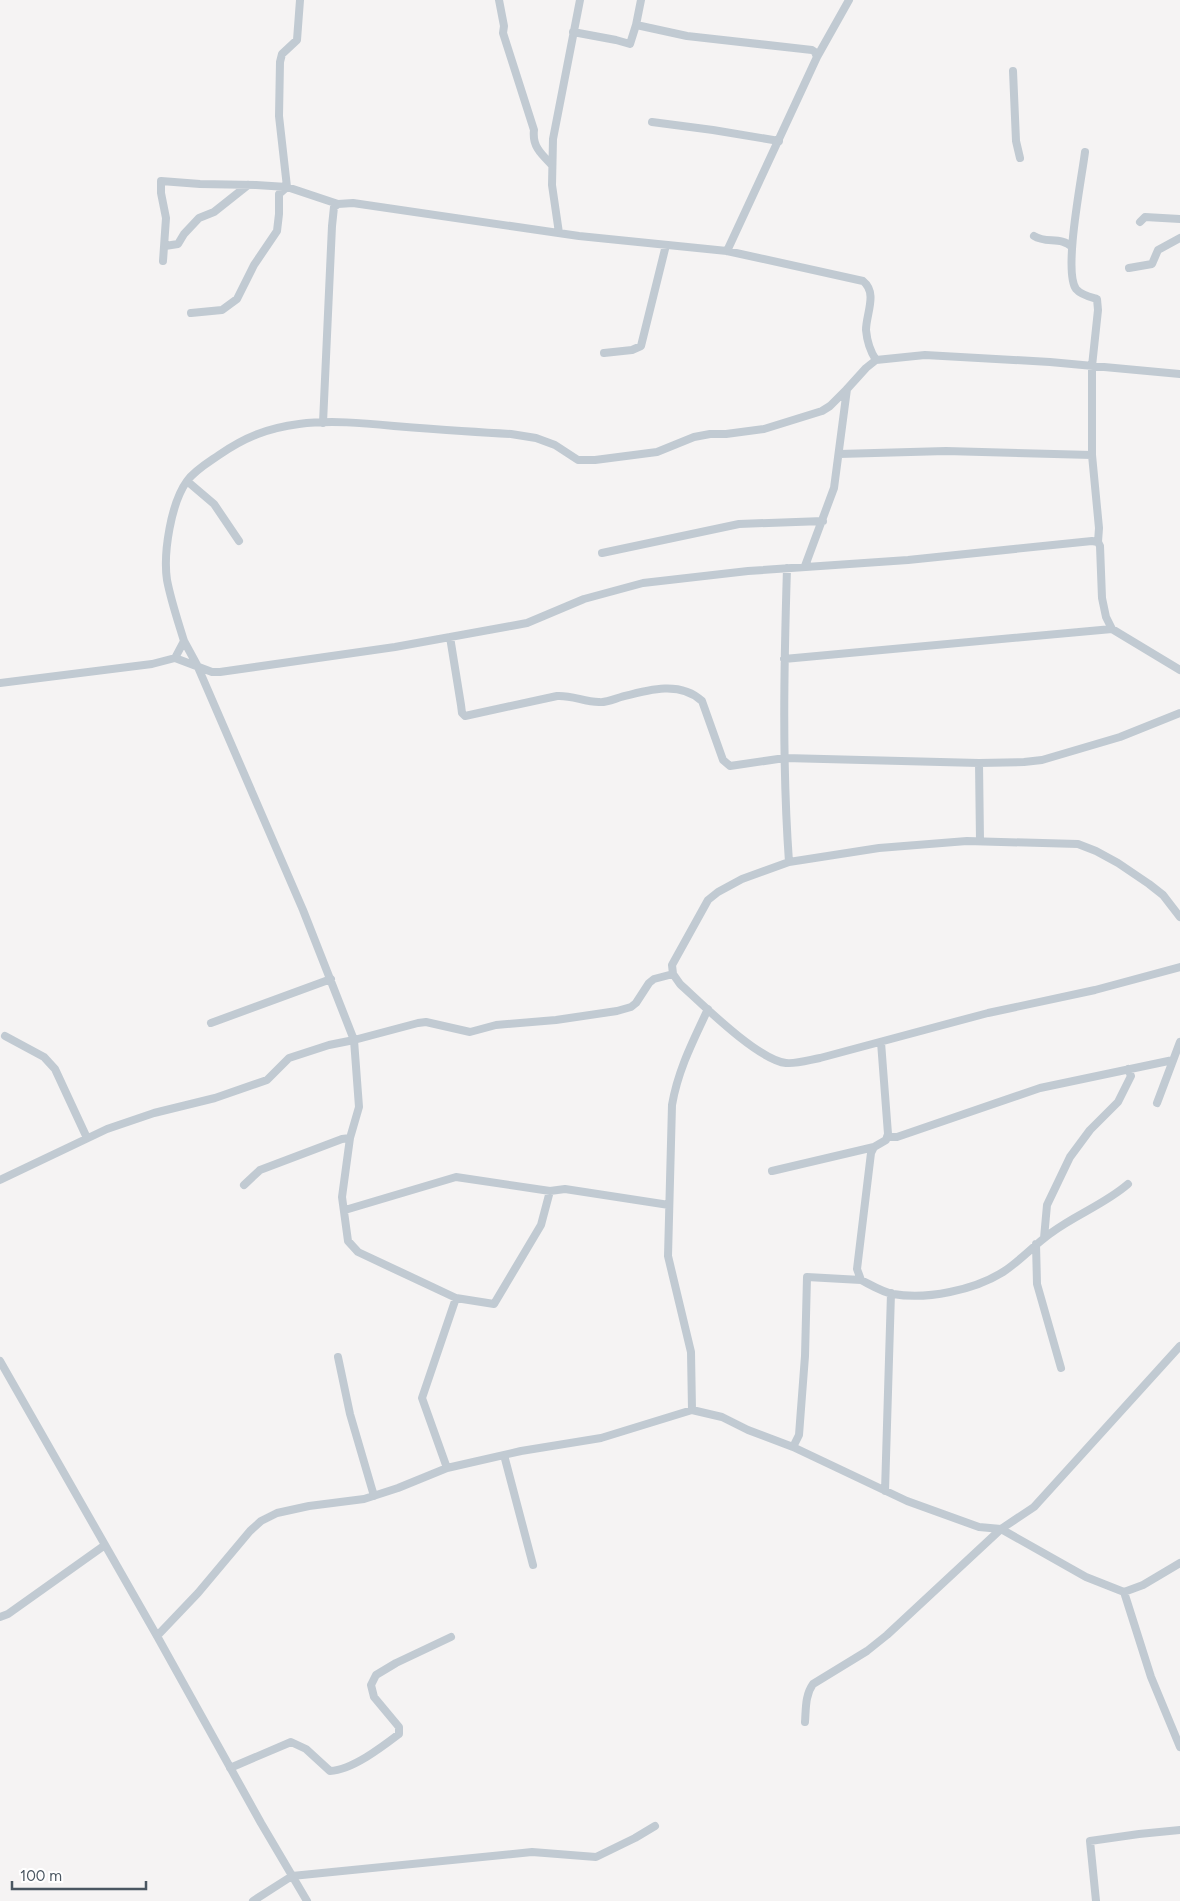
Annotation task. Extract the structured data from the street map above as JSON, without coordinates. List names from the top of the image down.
{
  "scale_bar": "100 m"
}
